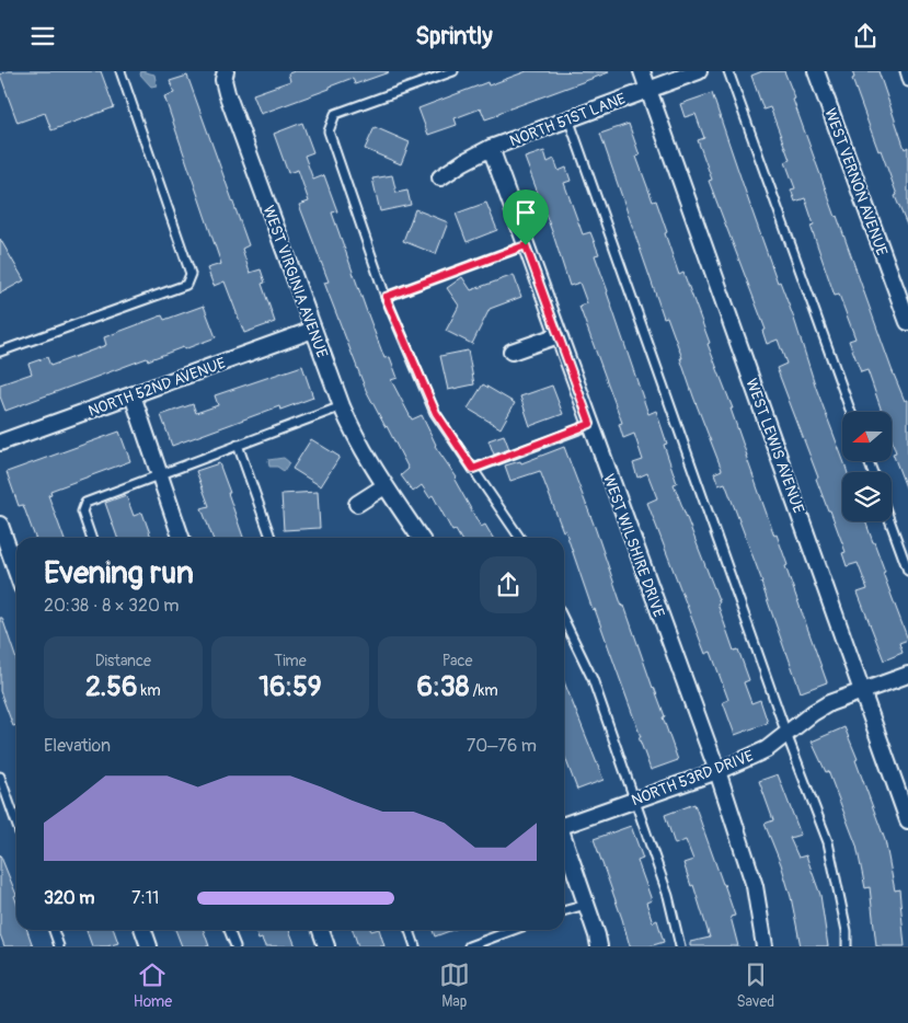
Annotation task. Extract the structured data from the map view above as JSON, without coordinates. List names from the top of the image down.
{
  "streets": {
    "street": [
      "NORTH 51ST LANE",
      "WEST VERNON AVENUE",
      "WEST VIRGINIA AVENUE",
      "NORTH 52ND AVENUE",
      "WEST LEWIS AVENUE",
      "WEST WILSHIRE DRIVE",
      "NORTH 53RD DRIVE"
    ]
  },
  "crossings": [
    ["NORTH 51ST LANE", "WEST LEWIS AVENUE"],
    ["NORTH 51ST LANE", "WEST WILSHIRE DRIVE"],
    ["WEST VIRGINIA AVENUE", "NORTH 52ND AVENUE"],
    ["WEST LEWIS AVENUE", "NORTH 53RD DRIVE"],
    ["WEST WILSHIRE DRIVE", "NORTH 53RD DRIVE"]
  ],
  "north": "left",
  "page": {
    "header": "Sprintly",
    "heading": ["Evening run", "20:38 · 8 × 320 m"],
    "stats": [
      ["Distance", "2.56 km"],
      ["Time", "16:59"],
      ["Pace", "6:38 /km"]
    ],
    "chart": ["Elevation", "70–76 m"],
    "list": [
      {
        "name": "320 m",
        "note": "7:11"
      }
    ],
    "tabs": ["Home", "Map", "Saved"]
  }
}
